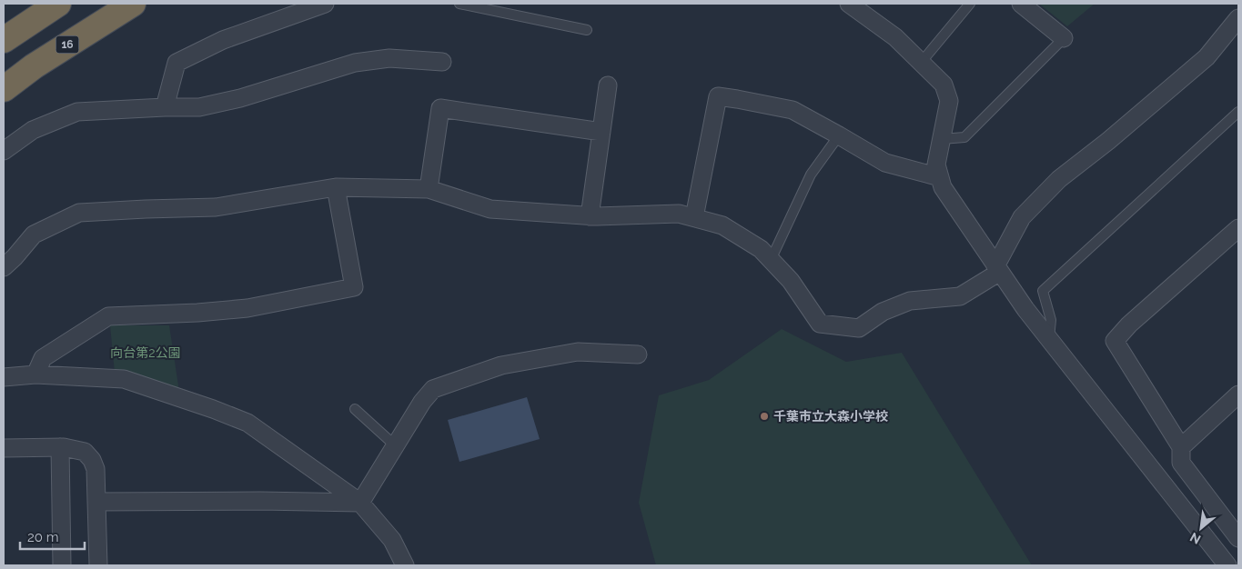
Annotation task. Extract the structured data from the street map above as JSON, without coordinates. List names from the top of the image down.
{
  "streets": {
    "highway": ["16"]
  },
  "parks": ["向台第2公園"],
  "places": ["千葉市立大森小学校"],
  "scale_bar": "20 m",
  "north": "bottom left"
}
